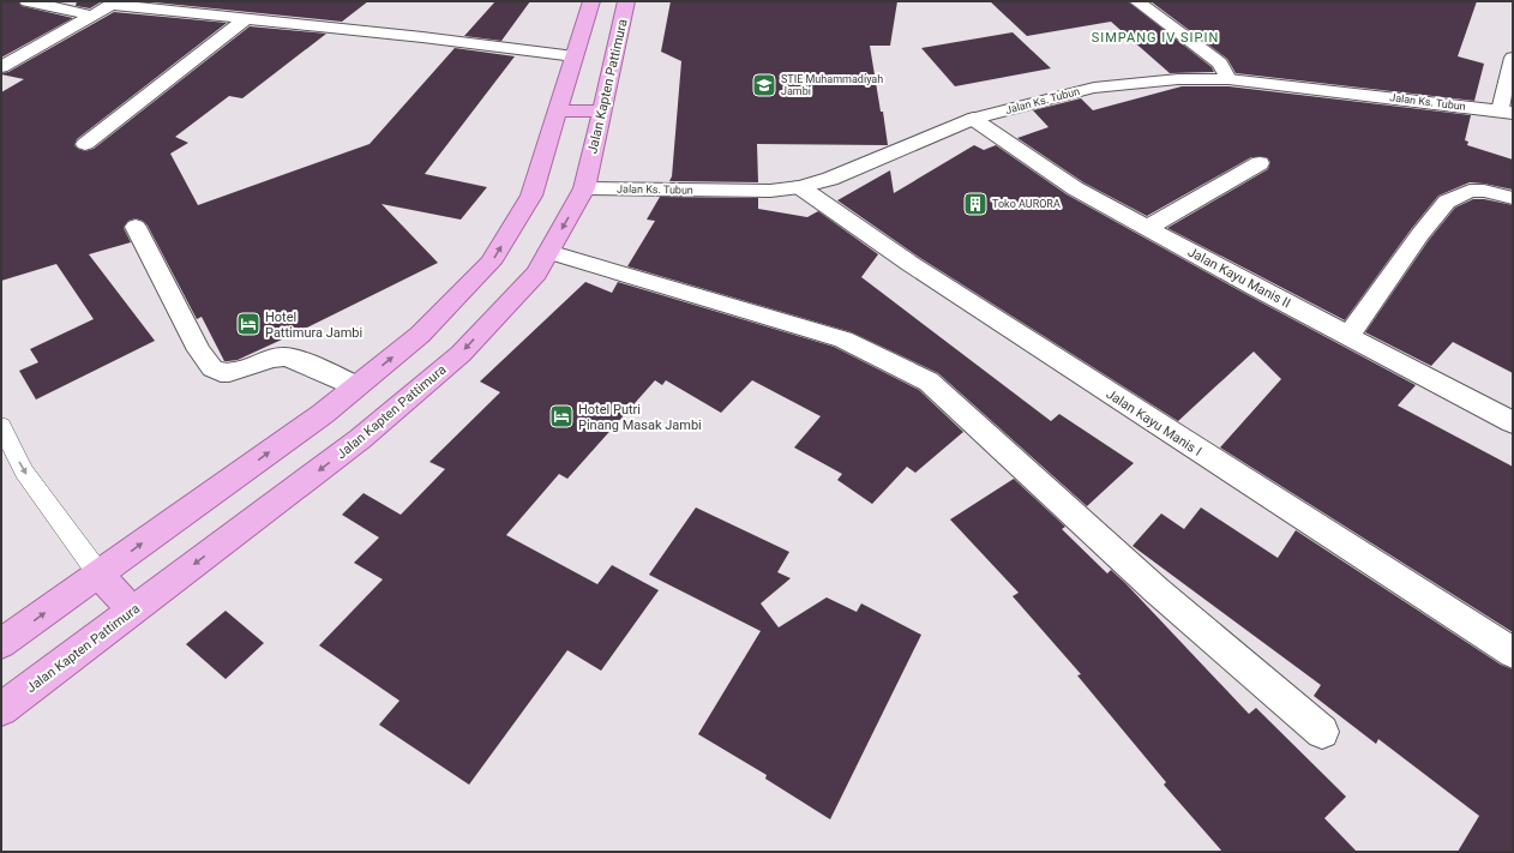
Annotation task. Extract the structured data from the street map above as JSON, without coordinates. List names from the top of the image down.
{
  "streets": {
    "main road": ["Jalan Kapten Pattimura"],
    "street": ["Jalan Ks. Tubun", "Jalan Kayu Manis II", "Jalan Kayu Manis I"]
  },
  "crossings": [
    ["Jalan Kapten Pattimura", "Jalan Ks. Tubun"],
    ["Jalan Ks. Tubun", "Jalan Kayu Manis II"],
    ["Jalan Ks. Tubun", "Jalan Kayu Manis I"]
  ],
  "districts": ["SIMPANG IV SIPIN"],
  "places": {
    "school or university": ["STIE Muhammadiyah Jambi"],
    "building": ["Toko AURORA"],
    "hotel": ["Hotel Pattimura Jambi", "Hotel Putri Pinang Masak Jambi"]
  }
}
